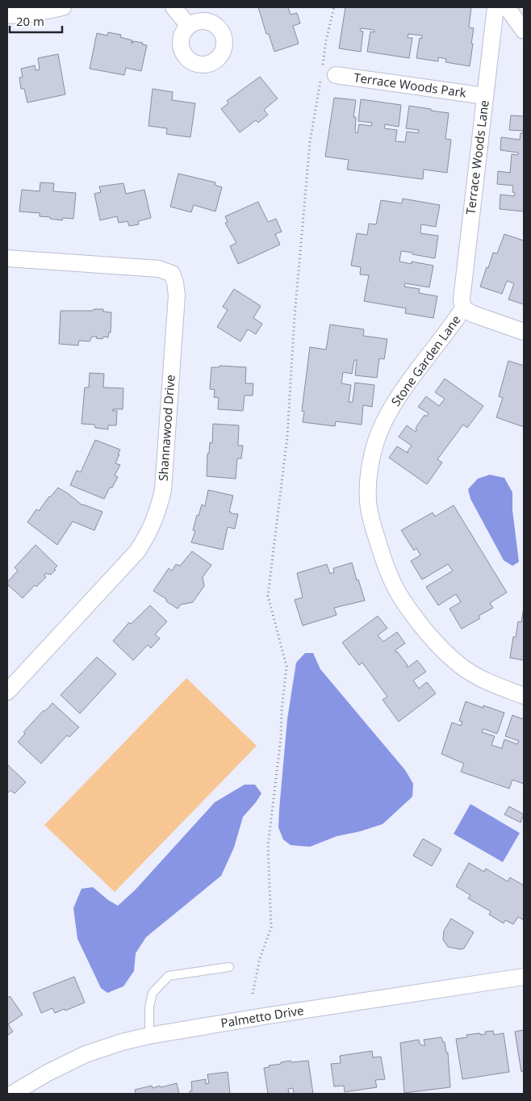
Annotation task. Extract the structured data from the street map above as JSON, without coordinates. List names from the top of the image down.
{
  "streets": {
    "street": [
      "Terrace Woods Park",
      "Terrace Woods Lane",
      "Stone Garden Lane",
      "Shannawood Drive",
      "Palmetto Drive"
    ]
  },
  "crossings": [
    ["Terrace Woods Park", "Terrace Woods Lane"],
    ["Terrace Woods Lane", "Stone Garden Lane"]
  ],
  "scale_bar": "20 m"
}
